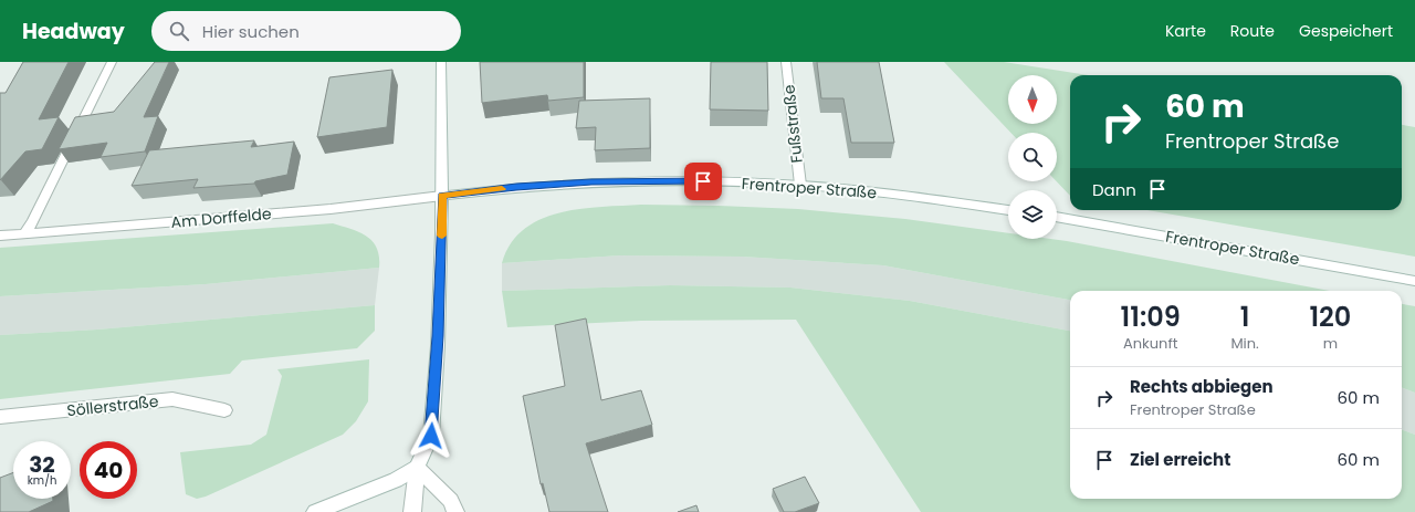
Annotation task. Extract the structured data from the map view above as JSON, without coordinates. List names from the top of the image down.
{
  "streets": {
    "street": [
      "Fußstraße",
      "Frentroper Straße",
      "Am Dorffelde",
      "Söllerstraße"
    ]
  },
  "crossings": [
    ["Fußstraße", "Frentroper Straße"],
    ["Frentroper Straße", "Am Dorffelde"]
  ],
  "north": "bottom",
  "page": {
    "header": "Headway",
    "search": "Hier suchen",
    "nav": ["Karte", "Route", "Gespeichert"],
    "turn": ["60 m", "Frentroper Straße"],
    "then": "Dann",
    "eta": [
      "11:09",
      "Ankunft",
      "1",
      "Min.",
      "120",
      "m"
    ],
    "list": [
      {
        "name": "Rechts abbiegen",
        "note": "Frentroper Straße",
        "value": "60 m"
      },
      {
        "name": "Ziel erreicht",
        "value": "60 m"
      }
    ],
    "speed": "32 km/h",
    "limit": "40"
  }
}
